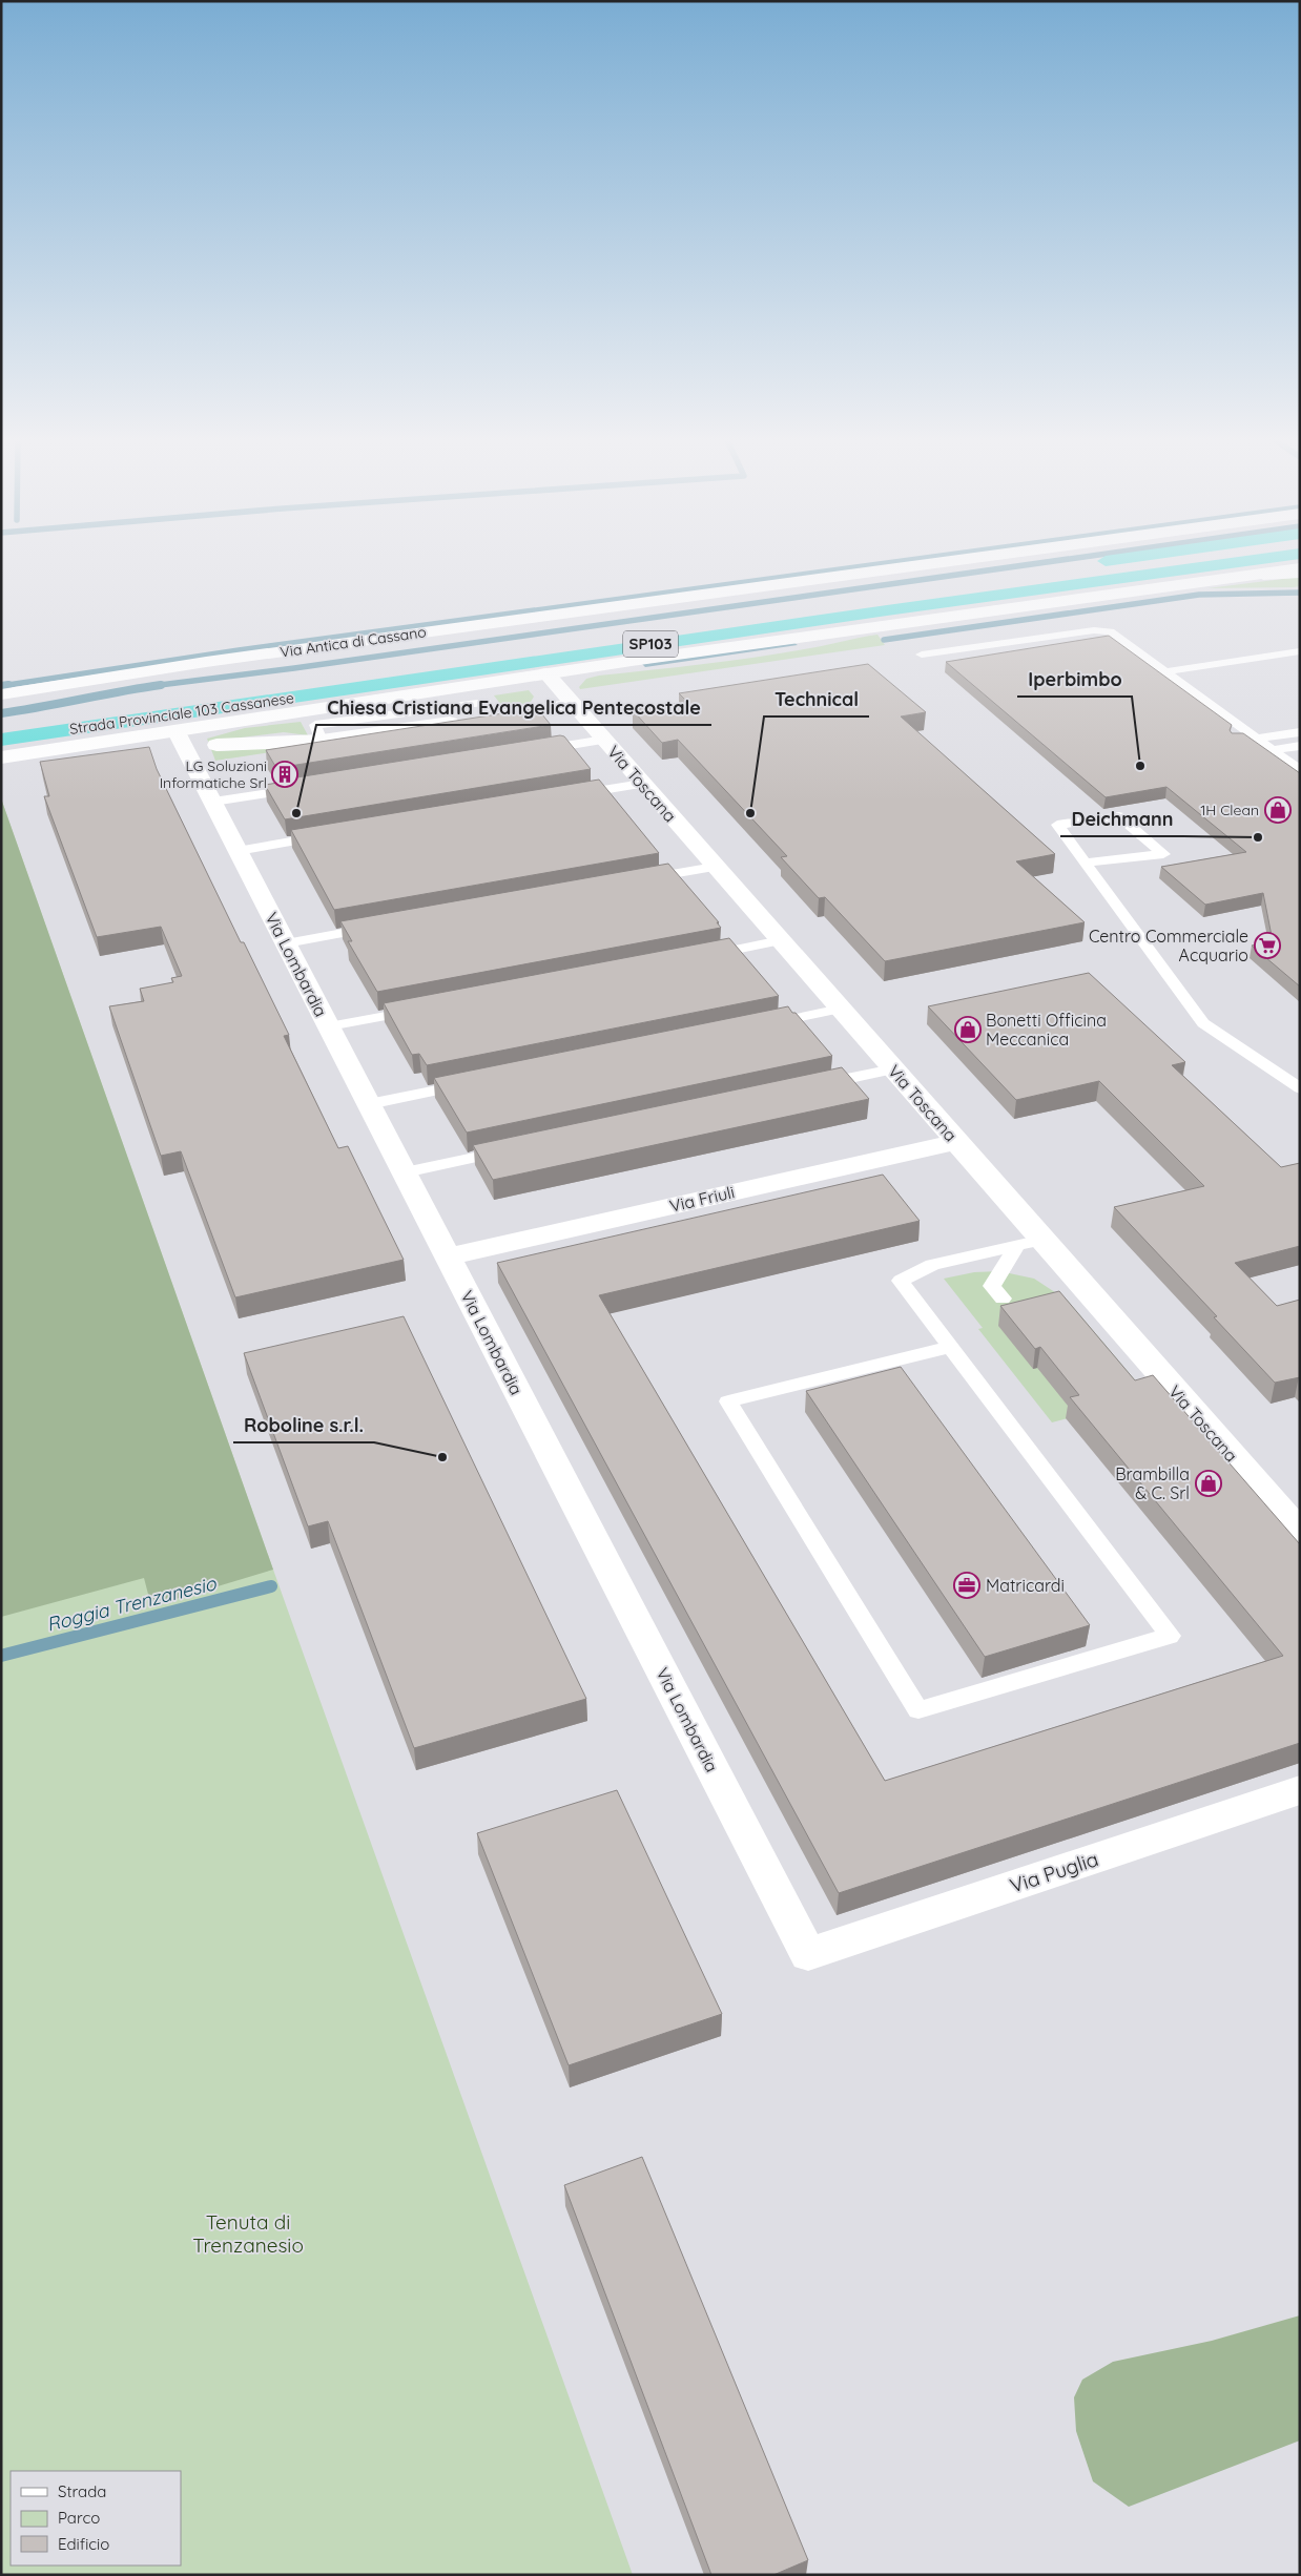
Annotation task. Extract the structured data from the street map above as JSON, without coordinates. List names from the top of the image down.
{
  "streets": {
    "highway": ["SP103", "Strada Provinciale 103 Cassanese"],
    "street": [
      "Via Antica di Cassano",
      "Via Toscana",
      "Via Lombardia",
      "Via Friuli",
      "Via Puglia"
    ]
  },
  "crossings": [
    ["SP103", "Strada Provinciale 103 Cassanese"],
    ["SP103", "Via Toscana"],
    ["SP103", "Via Lombardia"],
    ["Via Toscana", "Via Friuli"],
    ["Via Lombardia", "Via Friuli"],
    ["Via Lombardia", "Via Puglia"]
  ],
  "water": ["Roggia Trenzanesio"],
  "parks": ["Tenuta di Trenzanesio"],
  "places": {
    "other": [
      "Iperbimbo",
      "Chiesa Cristiana Evangelica Pentecostale",
      "Technical",
      "Deichmann",
      "Roboline s.r.l."
    ],
    "building": ["LG Soluzioni Informatiche Srl"],
    "shop": ["1H Clean", "Bonetti Officina Meccanica", "Brambilla & C. Srl"],
    "supermarket": ["Centro Commerciale Acquario"],
    "office": ["Matricardi"]
  },
  "legend": ["Strada", "Parco", "Edificio"]
}
